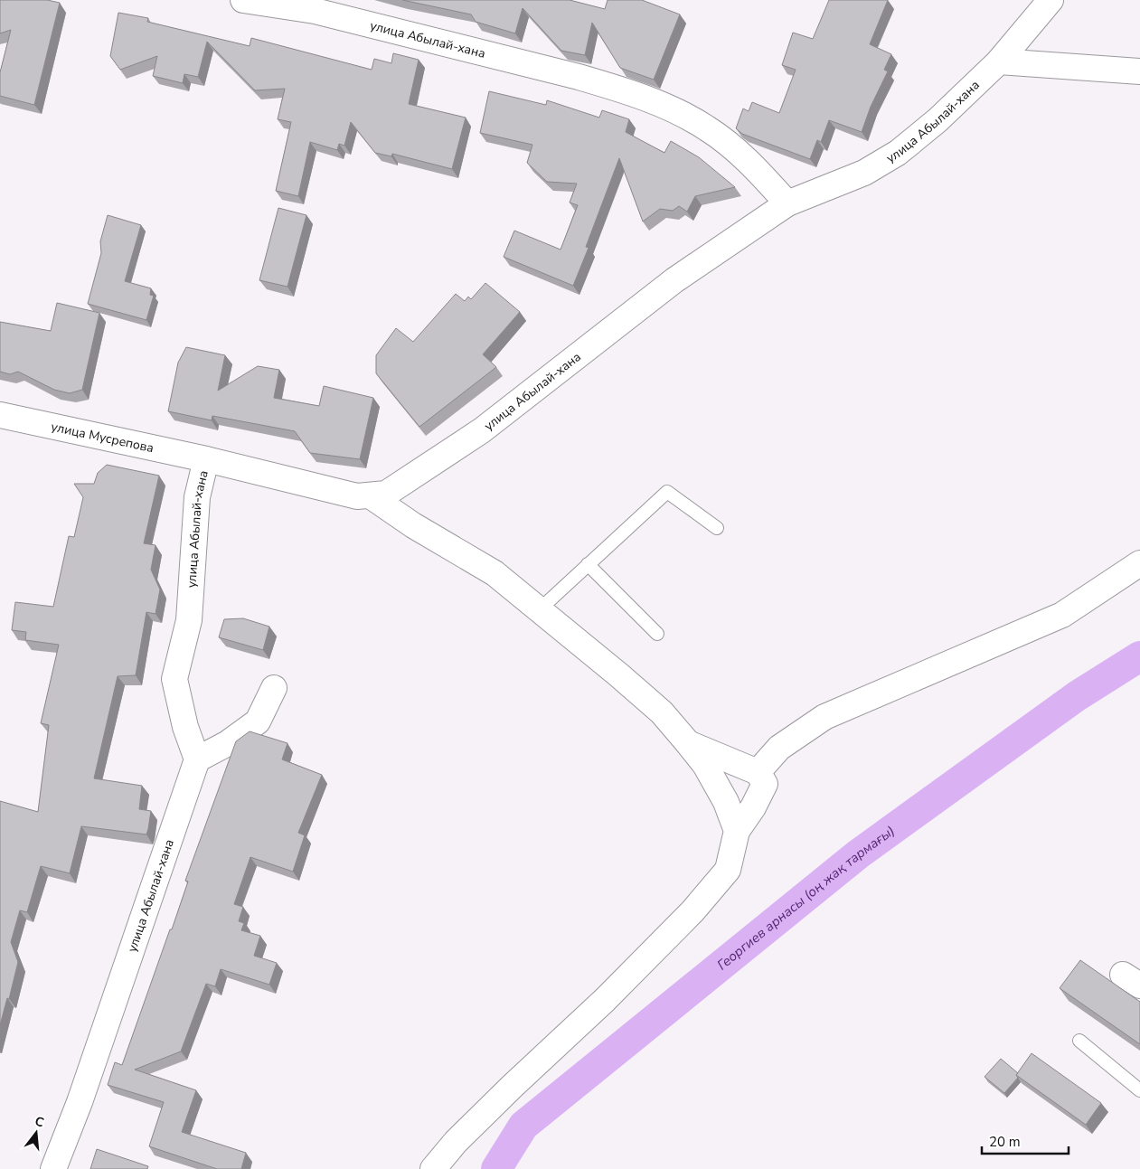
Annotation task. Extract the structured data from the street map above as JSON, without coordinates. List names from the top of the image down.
{
  "streets": {
    "street": ["улица Абылай-хана", "улица Мусрепова"]
  },
  "crossings": [
    ["улица Абылай-хана", "улица Мусрепова"]
  ],
  "water": ["Георгиев арнасы (оң жақ тармағы)"],
  "scale_bar": "20 m",
  "north": "top"
}
